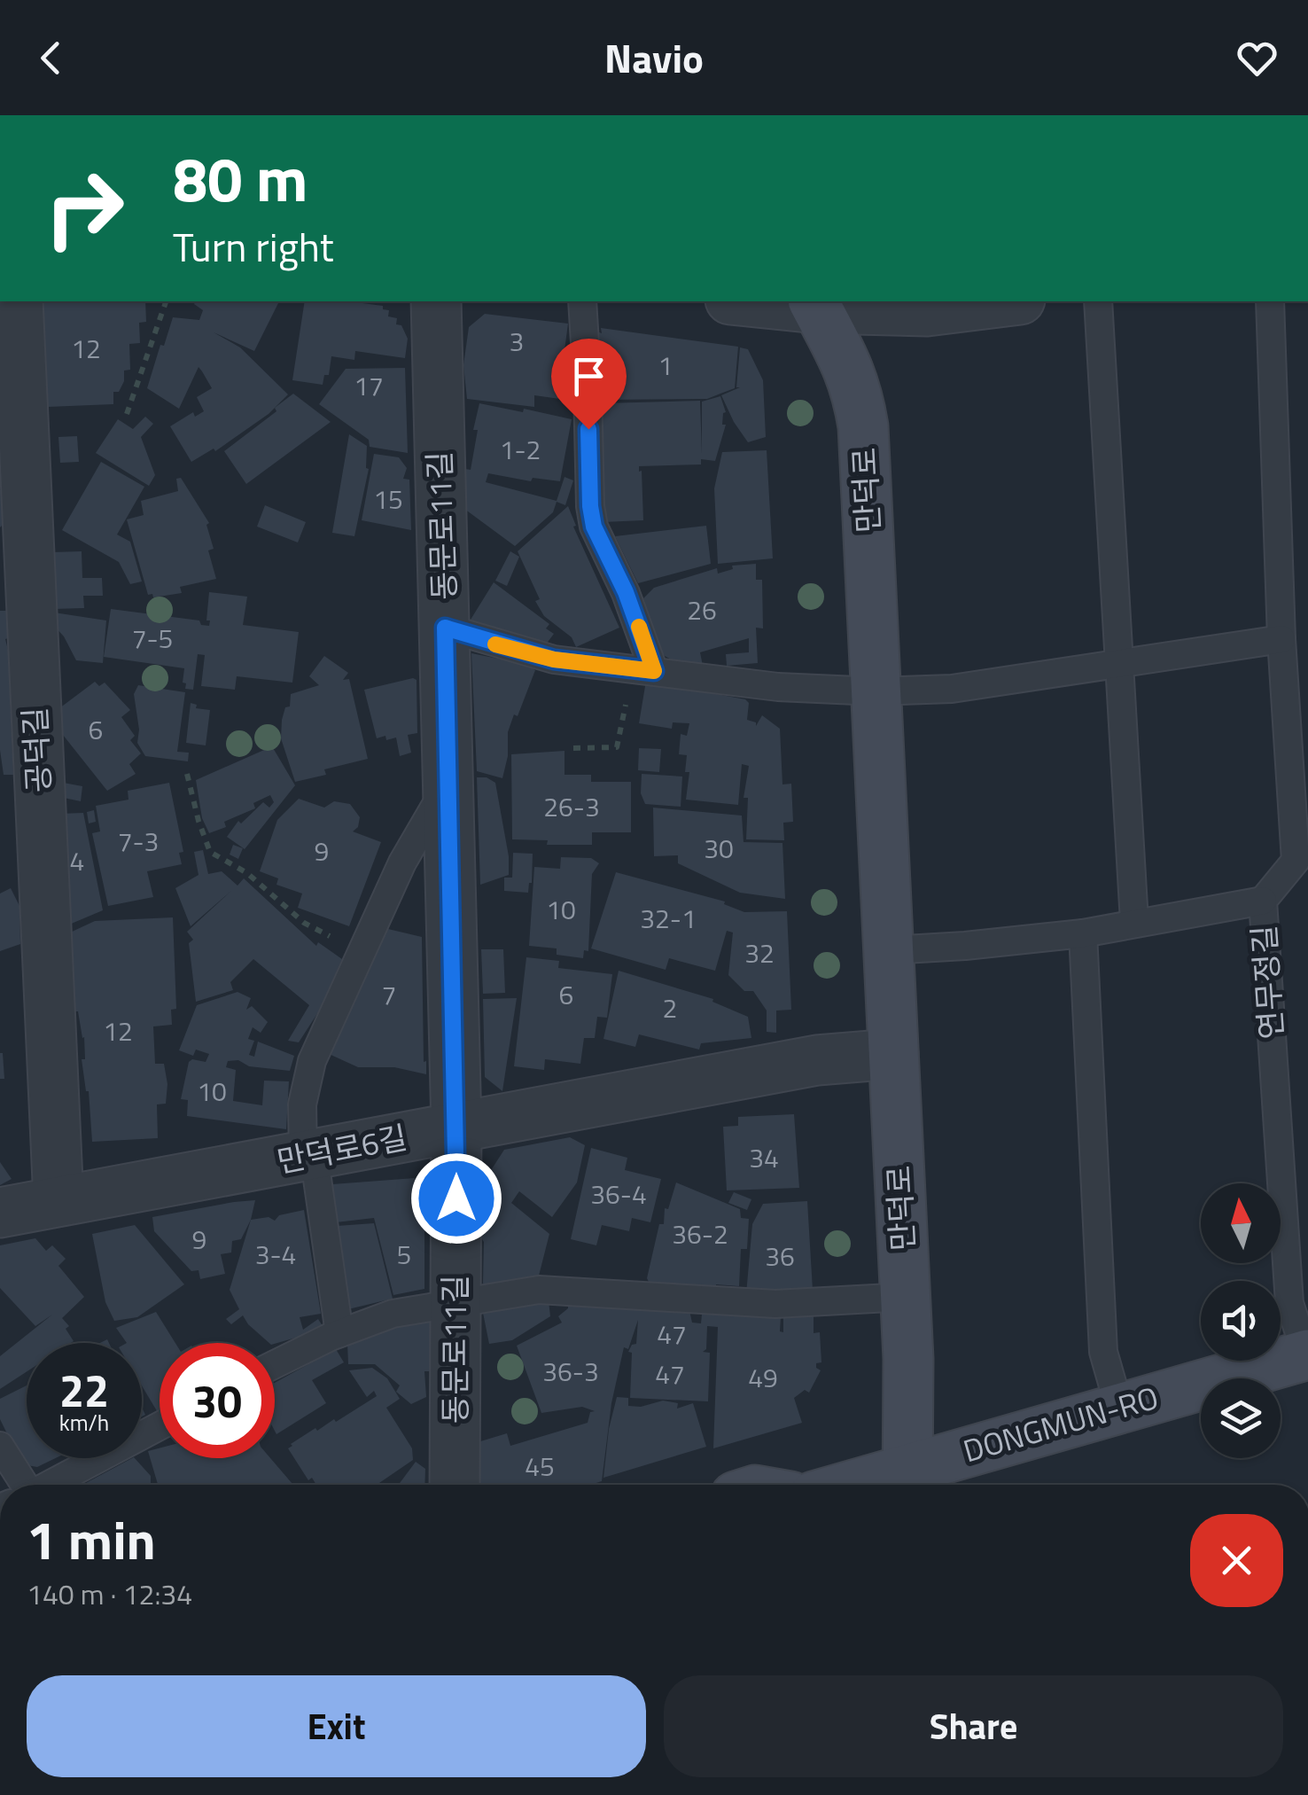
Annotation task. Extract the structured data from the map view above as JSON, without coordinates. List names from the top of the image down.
{
  "streets": {
    "main road": ["만덕로", "DONGMUN-RO"],
    "street": ["동문로11길", "공덕길", "만덕로6길"],
    "lane": ["연무정길"]
  },
  "crossings": [
    ["만덕로", "만덕로6길"],
    ["만덕로", "DONGMUN-RO"],
    ["동문로11길", "만덕로6길"],
    ["공덕길", "만덕로6길"],
    ["연무정길", "DONGMUN-RO"]
  ],
  "house_numbers": [
    "3",
    "12",
    "1",
    "17",
    "1-2",
    "15",
    "26",
    "7-5",
    "6",
    "26-3",
    "7-3",
    "30",
    "9",
    "4",
    "10",
    "32-1",
    "32",
    "7",
    "6",
    "2",
    "12",
    "10",
    "34",
    "36-4",
    "36-2",
    "9",
    "3-4",
    "5",
    "36",
    "47",
    "36-3",
    "47",
    "49",
    "45"
  ],
  "north": "top",
  "page": {
    "header": "Navio",
    "turn": ["80 m", "Turn right"],
    "speed": "22 km/h",
    "limit": "30",
    "heading": ["1 min", "140 m · 12:34"],
    "buttons": ["Exit", "Share"]
  }
}
